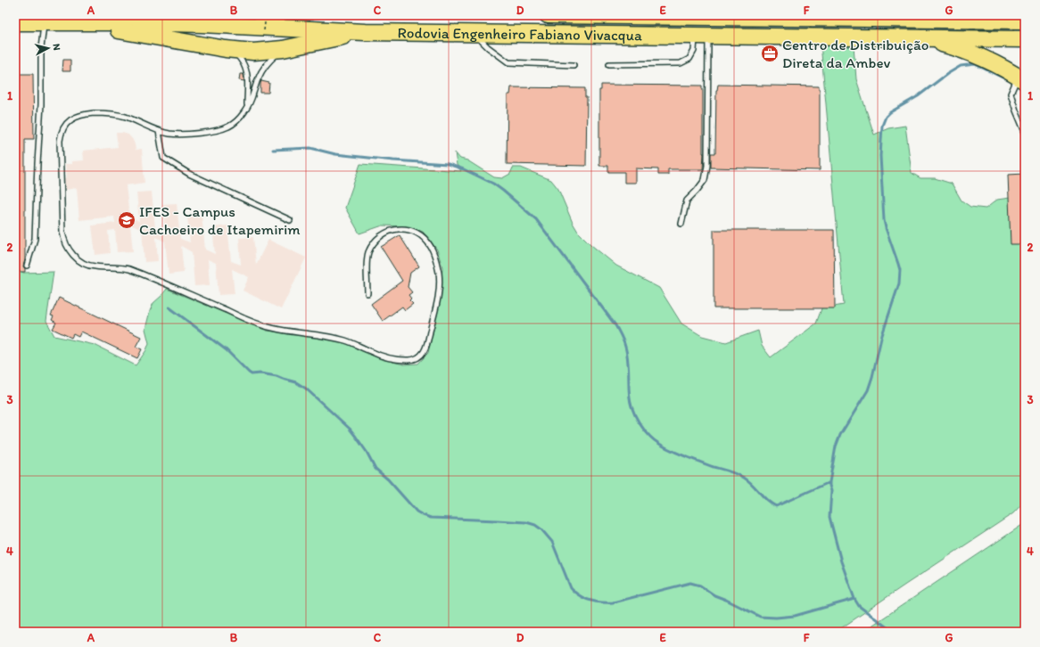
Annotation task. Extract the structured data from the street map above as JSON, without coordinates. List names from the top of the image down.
{
  "streets": {
    "highway": ["Rodovia Engenheiro Fabiano Vivacqua"]
  },
  "places": {
    "office": ["Centro de Distribuição Direta da Ambev"],
    "school or university": ["IFES - Campus Cachoeiro de Itapemirim"]
  },
  "north": "right",
  "grid": {
    "columns": [
      "A",
      "B",
      "C",
      "D",
      "E",
      "F",
      "G"
    ],
    "rows": [
      "1",
      "2",
      "3",
      "4"
    ]
  }
}
